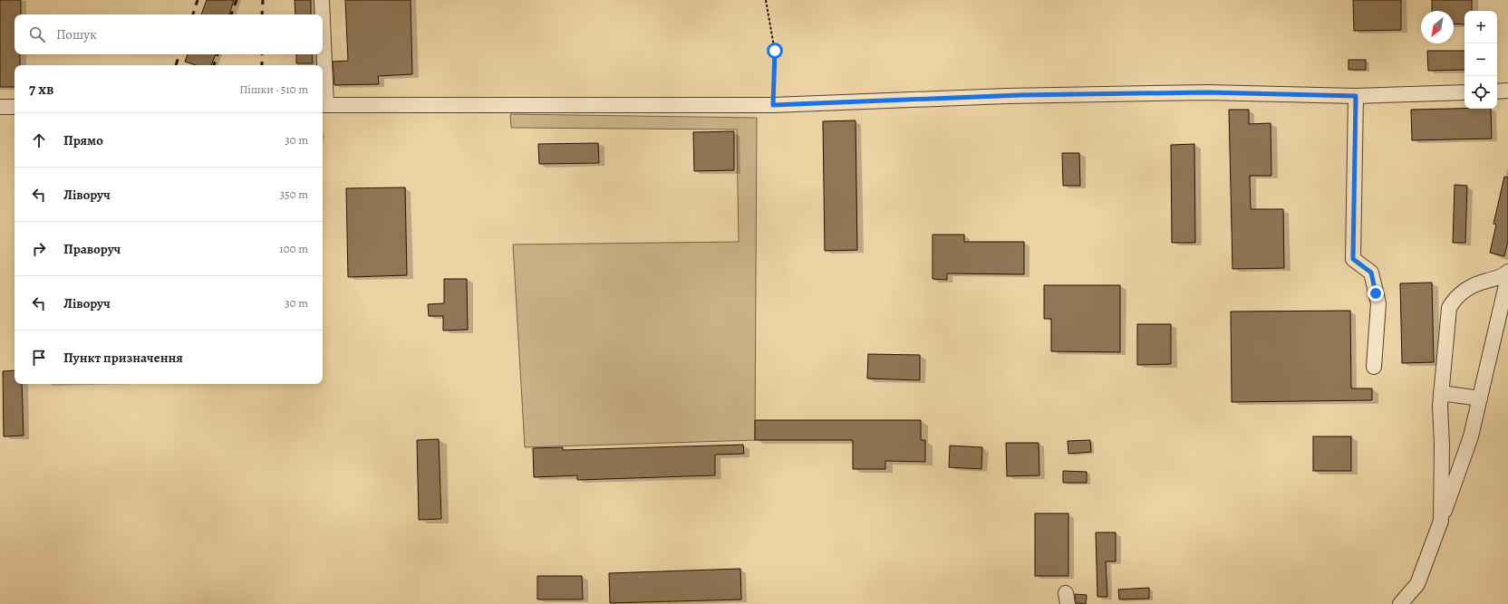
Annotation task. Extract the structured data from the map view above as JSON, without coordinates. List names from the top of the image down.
{
  "north": "bottom left",
  "page": {
    "map_buttons": ["+", "−"],
    "search": "Пошук",
    "heading": ["7 хв", "Пішки · 510 m"],
    "list": [
      ["Прямо", "30 m"],
      ["Ліворуч", "350 m"],
      ["Праворуч", "100 m"],
      ["Ліворуч", "30 m"],
      "Пункт призначення"
    ]
  }
}
